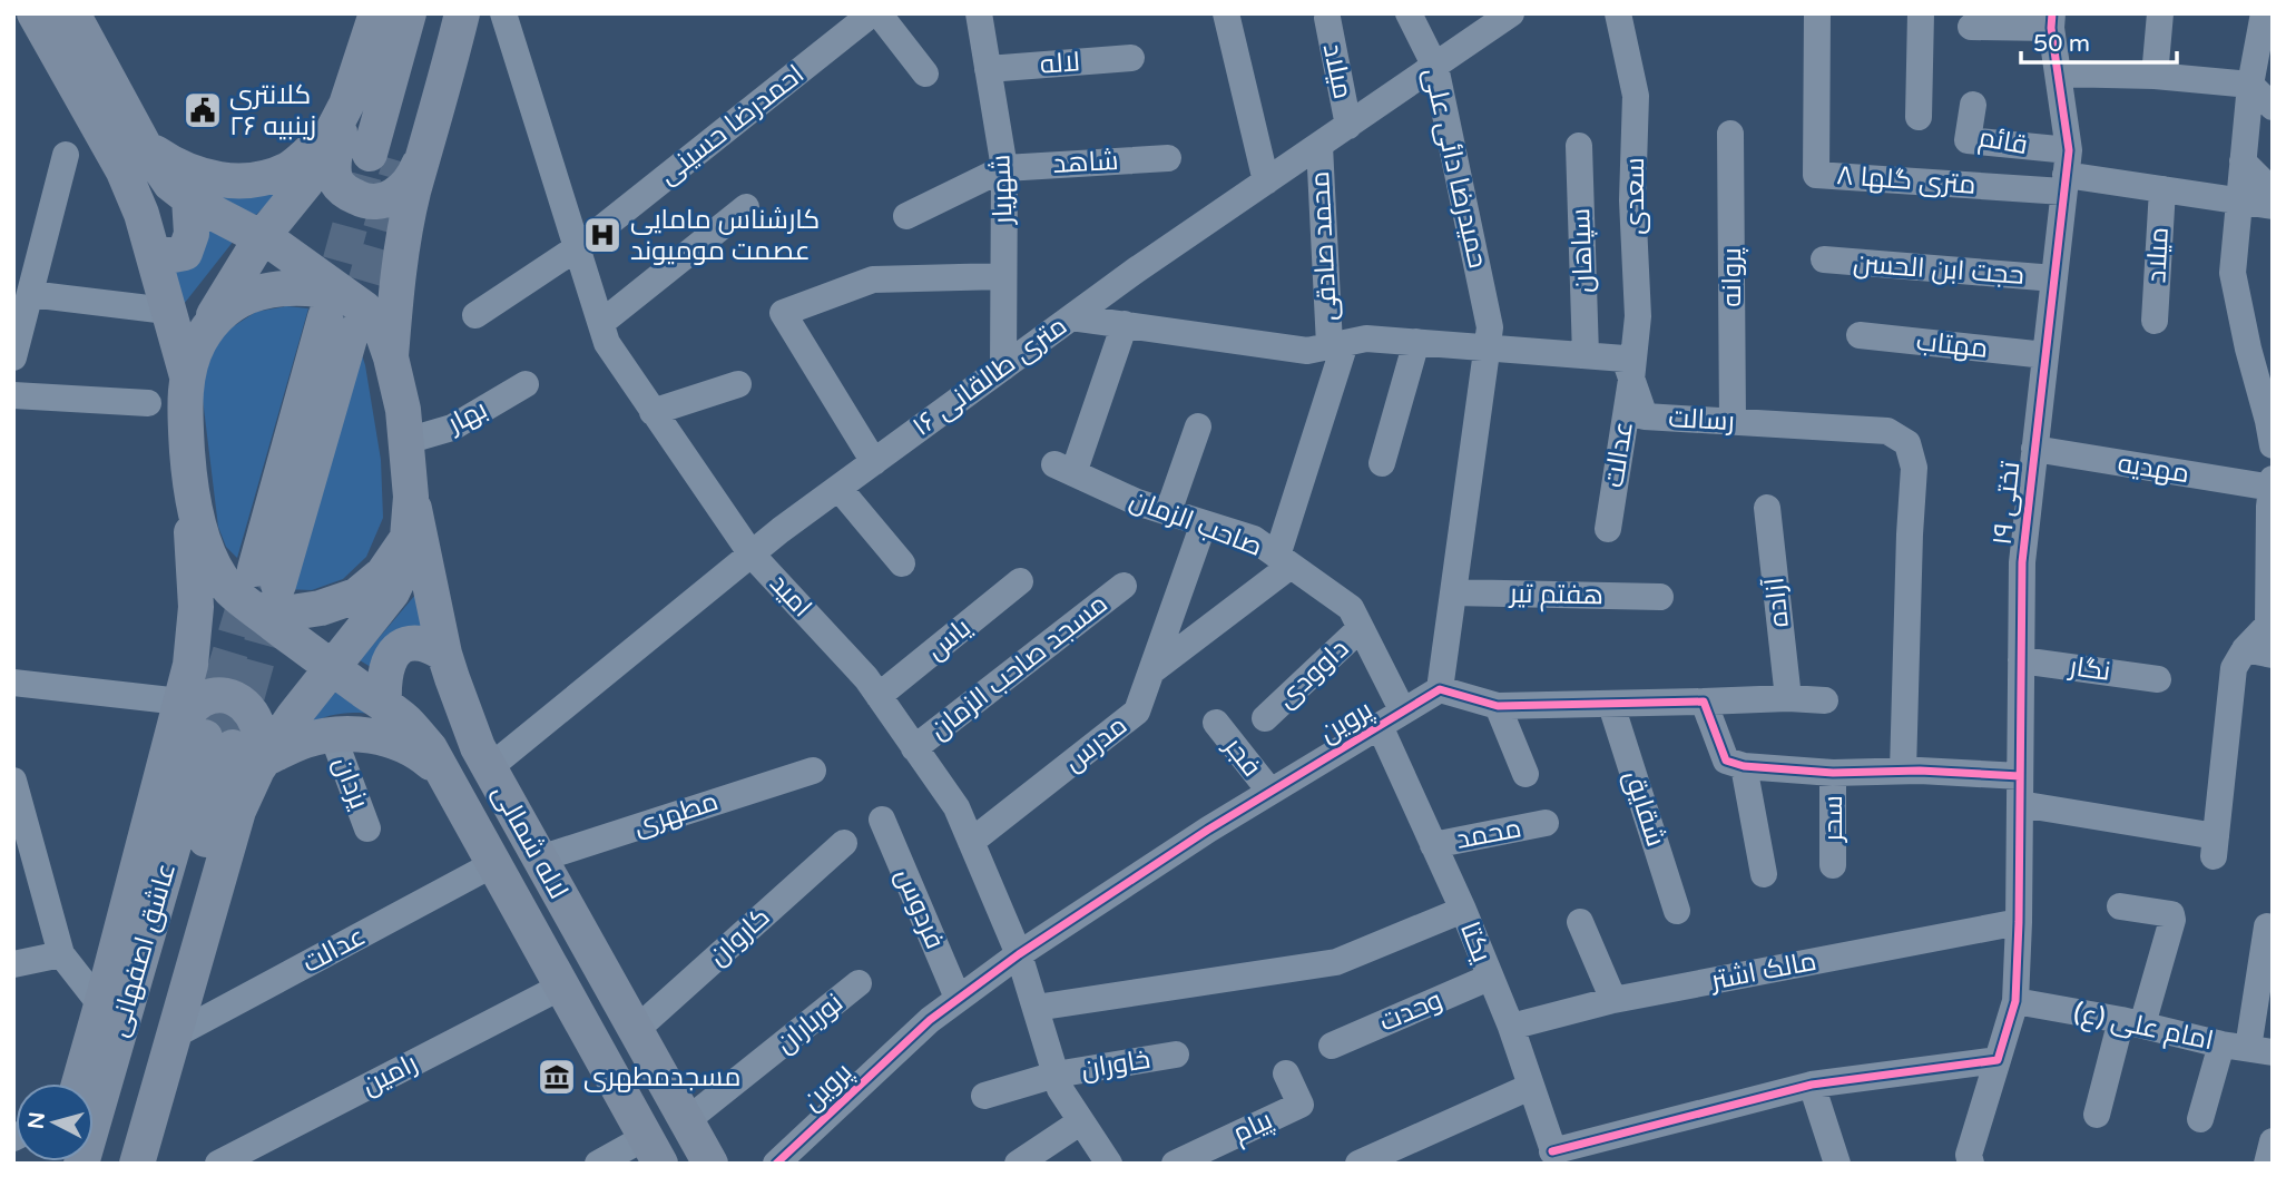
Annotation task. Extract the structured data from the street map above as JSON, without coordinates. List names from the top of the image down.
{
  "streets": {
    "main road": ["لاله شمالی", "عاشق اصفهانی"],
    "street": [
      "لاله",
      "میلاد",
      "احمدرضا حسینی",
      "قائم",
      "شاهد",
      "حمیدرضا دائی علی",
      "۸ متری گلها",
      "شهریار",
      "سعدی",
      "محمد صادقی",
      "سپاهان",
      "حجت ابن الحسن",
      "پروانه",
      "مهتاب",
      "۱۶ متری طالقانی",
      "بهار",
      "رسالت",
      "عدالت",
      "مهدیه",
      "تختی ۱۹",
      "صاحب الزمان",
      "هفتم تیر",
      "امید",
      "آزاده",
      "یاس",
      "مسجد صاحب الزمان",
      "نگار",
      "داوودی",
      "پروین",
      "مدرس",
      "فجر",
      "یزدان",
      "شقایق",
      "مطهری",
      "سحر",
      "محمد",
      "فردوس",
      "کاروان",
      "یکتا",
      "مالک اشتر",
      "وحدت",
      "نورباران",
      "امام علی (ع)",
      "خاوران",
      "رامین",
      "پیام"
    ]
  },
  "crossings": [
    ["لاله", "شهریار"],
    ["میلاد", "۱۶ متری طالقانی"],
    ["احمدرضا حسینی", "امید"],
    ["قائم", "۸ متری گلها"],
    ["قائم", "تختی ۱۹"],
    ["شاهد", "شهریار"],
    ["حمیدرضا دائی علی", "۱۶ متری طالقانی"],
    ["حمیدرضا دائی علی", "رسالت"],
    ["۸ متری گلها", "تختی ۱۹"],
    ["شهریار", "۱۶ متری طالقانی"],
    ["سعدی", "رسالت"],
    ["سعدی", "عدالت"],
    ["محمد صادقی", "۱۶ متری طالقانی"],
    ["محمد صادقی", "رسالت"],
    ["سپاهان", "رسالت"],
    ["حجت ابن الحسن", "تختی ۱۹"],
    ["پروانه", "رسالت"],
    ["مهتاب", "تختی ۱۹"],
    ["۱۶ متری طالقانی", "رسالت"],
    ["۱۶ متری طالقانی", "امید"],
    ["۱۶ متری طالقانی", "لاله شمالی"],
    ["رسالت", "عدالت"],
    ["رسالت", "صاحب الزمان"],
    ["عدالت", "لاله شمالی"],
    ["مهدیه", "تختی ۱۹"],
    ["تختی ۱۹", "نگار"],
    ["تختی ۱۹", "مالک اشتر"],
    ["تختی ۱۹", "امام علی (ع)"],
    ["صاحب الزمان", "داوودی"],
    ["صاحب الزمان", "پروین"],
    ["صاحب الزمان", "مدرس"],
    ["صاحب الزمان", "یکتا"],
    ["امید", "یاس"],
    ["امید", "مسجد صاحب الزمان"],
    ["امید", "پروین"],
    ["امید", "مدرس"],
    ["امید", "خاوران"],
    ["پروین", "فجر"],
    ["پروین", "فردوس"],
    ["پروین", "یکتا"],
    ["مطهری", "لاله شمالی"],
    ["محمد", "یکتا"],
    ["لاله شمالی", "کاروان"],
    ["لاله شمالی", "نورباران"],
    ["لاله شمالی", "رامین"],
    ["یکتا", "مالک اشتر"],
    ["یکتا", "وحدت"]
  ],
  "places": {
    "public building": ["کلانتری ۲۶ زینبیه"],
    "hospital": ["کارشناس مامایی عصمت مومیوند"],
    "museum": ["مسجدمطهری"]
  },
  "scale_bar": "50 m",
  "north": "left"
}
